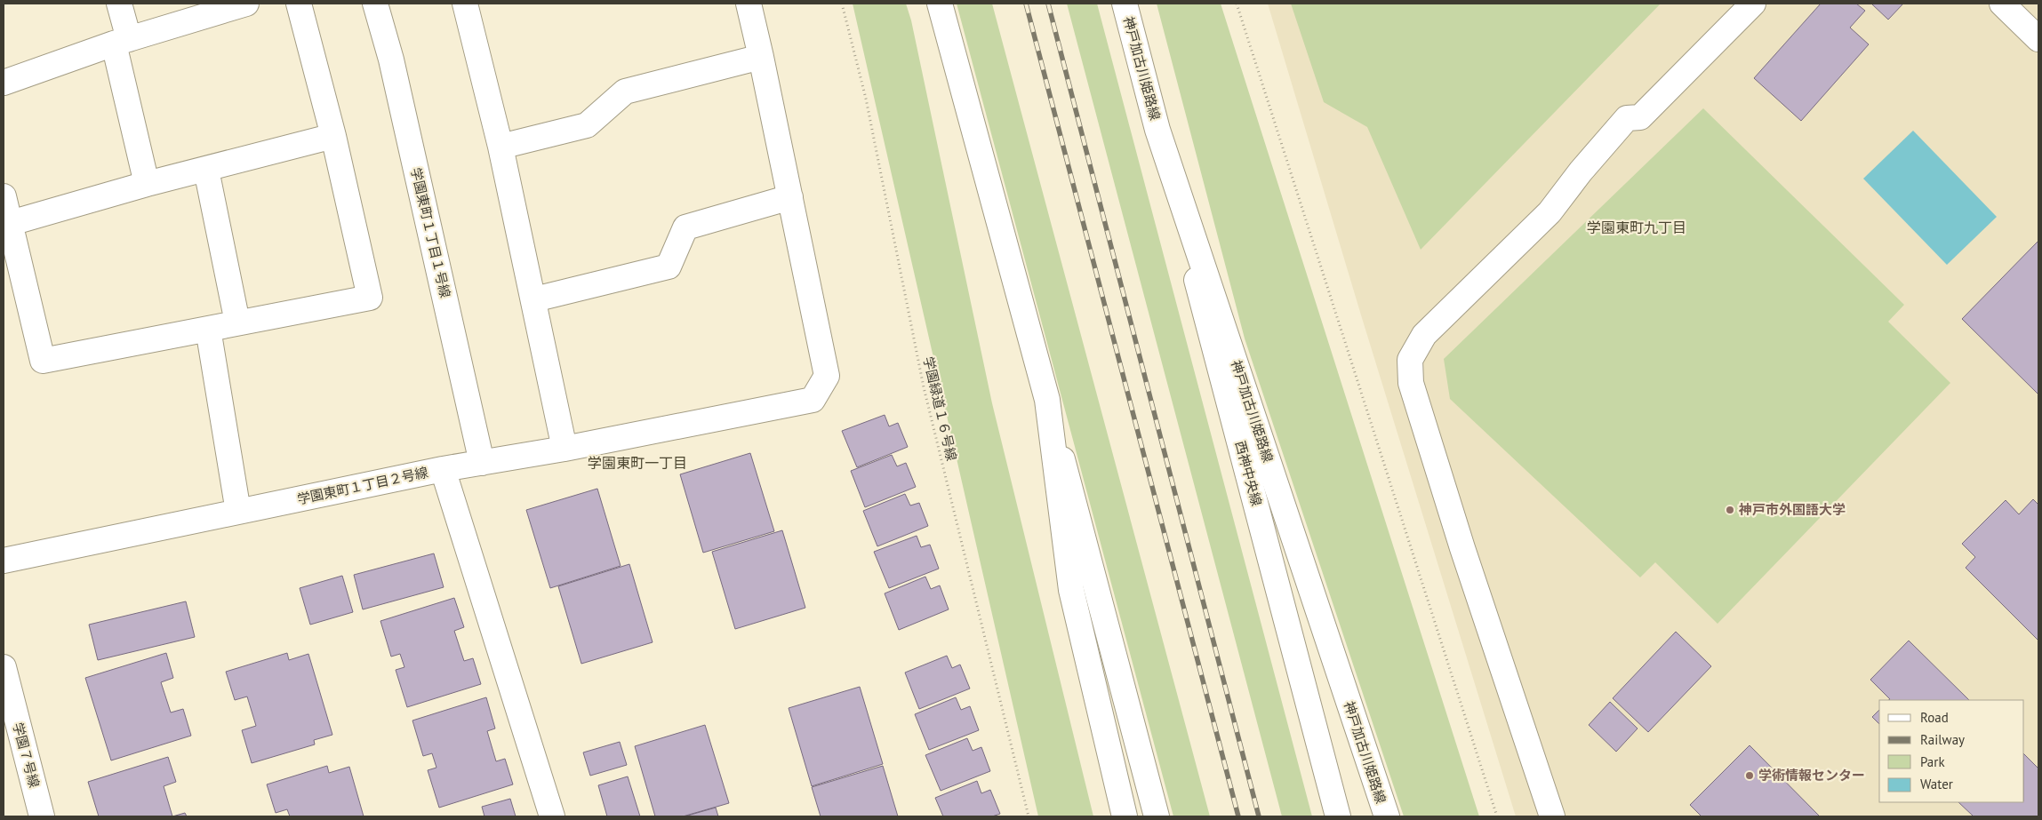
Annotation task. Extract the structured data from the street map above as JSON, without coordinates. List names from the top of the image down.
{
  "streets": {
    "street": [
      "神戸加古川姫路線",
      "学園東町１丁目１号線",
      "西神中央線",
      "学園東町１丁目２号線",
      "学園７号線"
    ],
    "path": ["学園緑道１６号線"]
  },
  "crossings": [
    ["神戸加古川姫路線", "西神中央線"]
  ],
  "districts": ["学園東町九丁目", "学園東町一丁目"],
  "places": ["神戸市外国語大学", "学術情報センター"],
  "legend": [
    "Road",
    "Railway",
    "Park",
    "Water"
  ]
}
